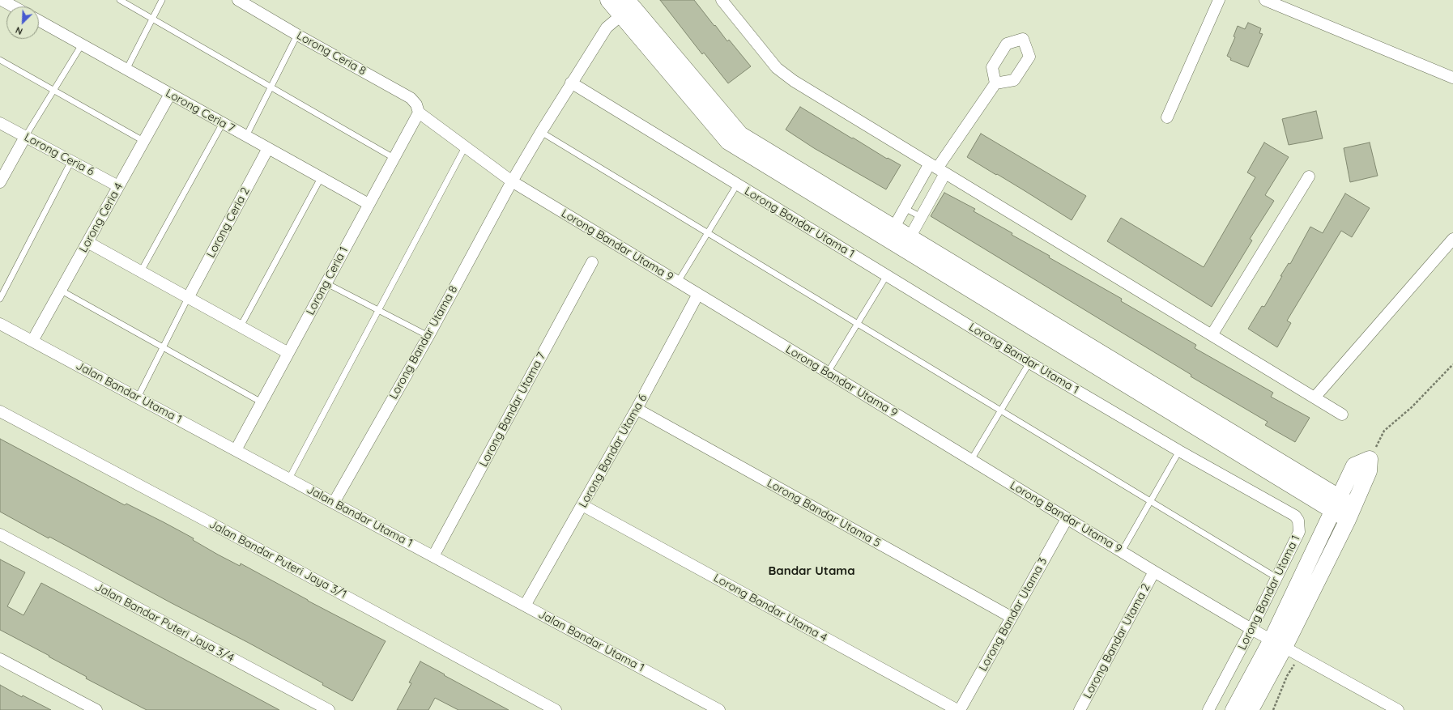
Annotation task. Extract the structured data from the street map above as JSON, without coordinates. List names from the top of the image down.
{
  "streets": {
    "street": [
      "Lorong Ceria 8",
      "Lorong Ceria 7",
      "Lorong Ceria 6",
      "Lorong Ceria 4",
      "Lorong Ceria 2",
      "Lorong Bandar Utama 1",
      "Lorong Bandar Utama 9",
      "Lorong Ceria 1",
      "Lorong Bandar Utama 8",
      "Jalan Bandar Utama 1",
      "Lorong Bandar Utama 7",
      "Lorong Bandar Utama 6",
      "Lorong Bandar Utama 5",
      "Jalan Bandar Puteri Jaya 3/1",
      "Lorong Bandar Utama 4",
      "Lorong Bandar Utama 3",
      "Jalan Bandar Puteri Jaya 3/4",
      "Lorong Bandar Utama 2"
    ]
  },
  "crossings": [
    ["Lorong Ceria 8", "Lorong Bandar Utama 9"],
    ["Lorong Ceria 8", "Lorong Ceria 1"],
    ["Lorong Ceria 7", "Lorong Ceria 4"],
    ["Lorong Ceria 7", "Lorong Ceria 2"],
    ["Lorong Ceria 7", "Lorong Ceria 1"],
    ["Lorong Ceria 6", "Lorong Ceria 4"],
    ["Lorong Ceria 4", "Jalan Bandar Utama 1"],
    ["Lorong Bandar Utama 1", "Lorong Bandar Utama 9"],
    ["Lorong Bandar Utama 1", "Lorong Bandar Utama 8"],
    ["Lorong Bandar Utama 9", "Lorong Ceria 1"],
    ["Lorong Bandar Utama 9", "Lorong Bandar Utama 8"],
    ["Lorong Bandar Utama 9", "Lorong Bandar Utama 6"],
    ["Lorong Bandar Utama 9", "Lorong Bandar Utama 3"],
    ["Lorong Bandar Utama 9", "Lorong Bandar Utama 2"],
    ["Lorong Ceria 1", "Jalan Bandar Utama 1"],
    ["Lorong Bandar Utama 8", "Jalan Bandar Utama 1"],
    ["Jalan Bandar Utama 1", "Lorong Bandar Utama 7"],
    ["Jalan Bandar Utama 1", "Lorong Bandar Utama 6"],
    ["Lorong Bandar Utama 6", "Lorong Bandar Utama 5"],
    ["Lorong Bandar Utama 6", "Lorong Bandar Utama 4"],
    ["Lorong Bandar Utama 5", "Lorong Bandar Utama 3"],
    ["Lorong Bandar Utama 4", "Lorong Bandar Utama 3"]
  ],
  "districts": ["Bandar Utama"],
  "north": "bottom left"
}
